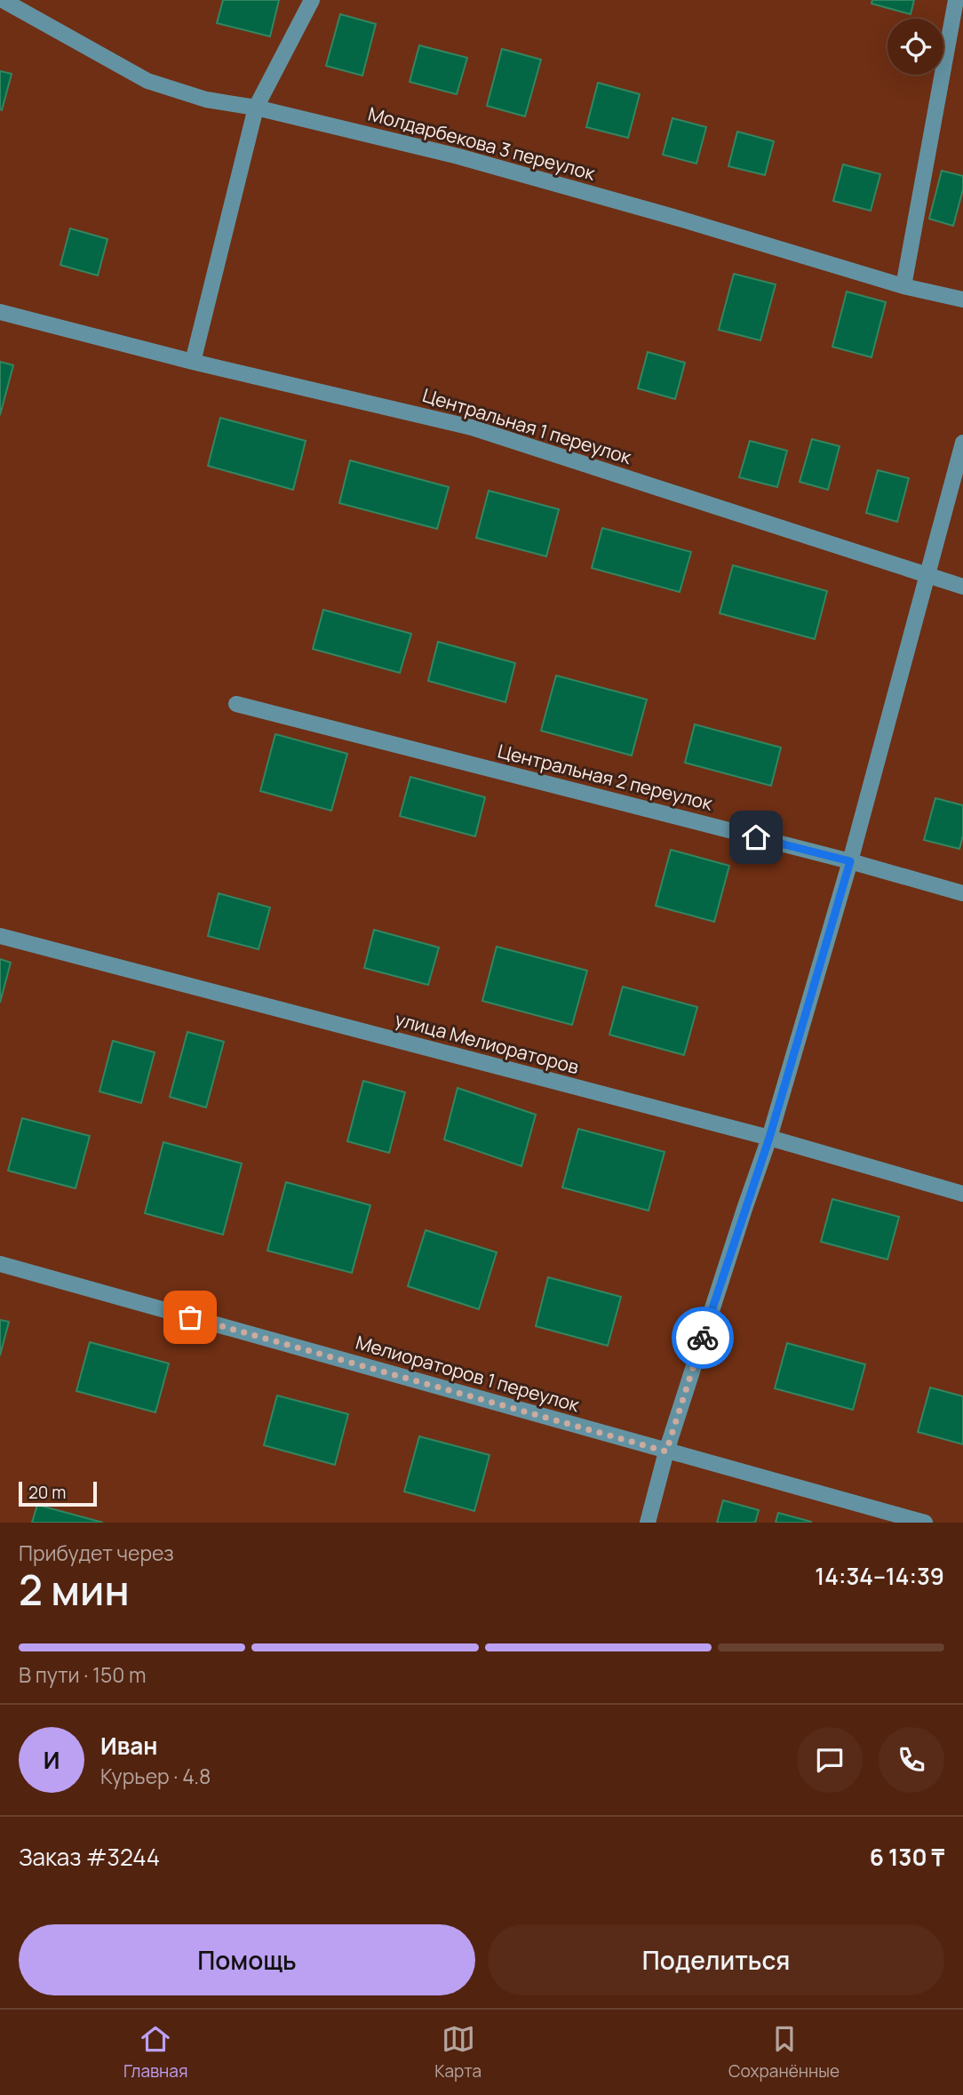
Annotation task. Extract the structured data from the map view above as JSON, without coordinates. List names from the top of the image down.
{
  "streets": {
    "street": [
      "Молдарбекова 3 переулок",
      "Центральная 1 переулок",
      "Центральная 2 переулок",
      "улица Мелиораторов",
      "Мелиораторов 1 переулок"
    ]
  },
  "scale_bar": "20 m",
  "page": {
    "scale": "20 m",
    "heading": ["2 мин", "Прибудет через", "14:34–14:39"],
    "panel": [
      "Иван",
      "Курьер · 4.8",
      "Заказ #3244",
      "6 130 ₸"
    ],
    "bar": "В пути · 150 m",
    "round": "И",
    "buttons": ["Помощь", "Поделиться"],
    "tabs": ["Главная", "Карта", "Сохранённые"]
  }
}
